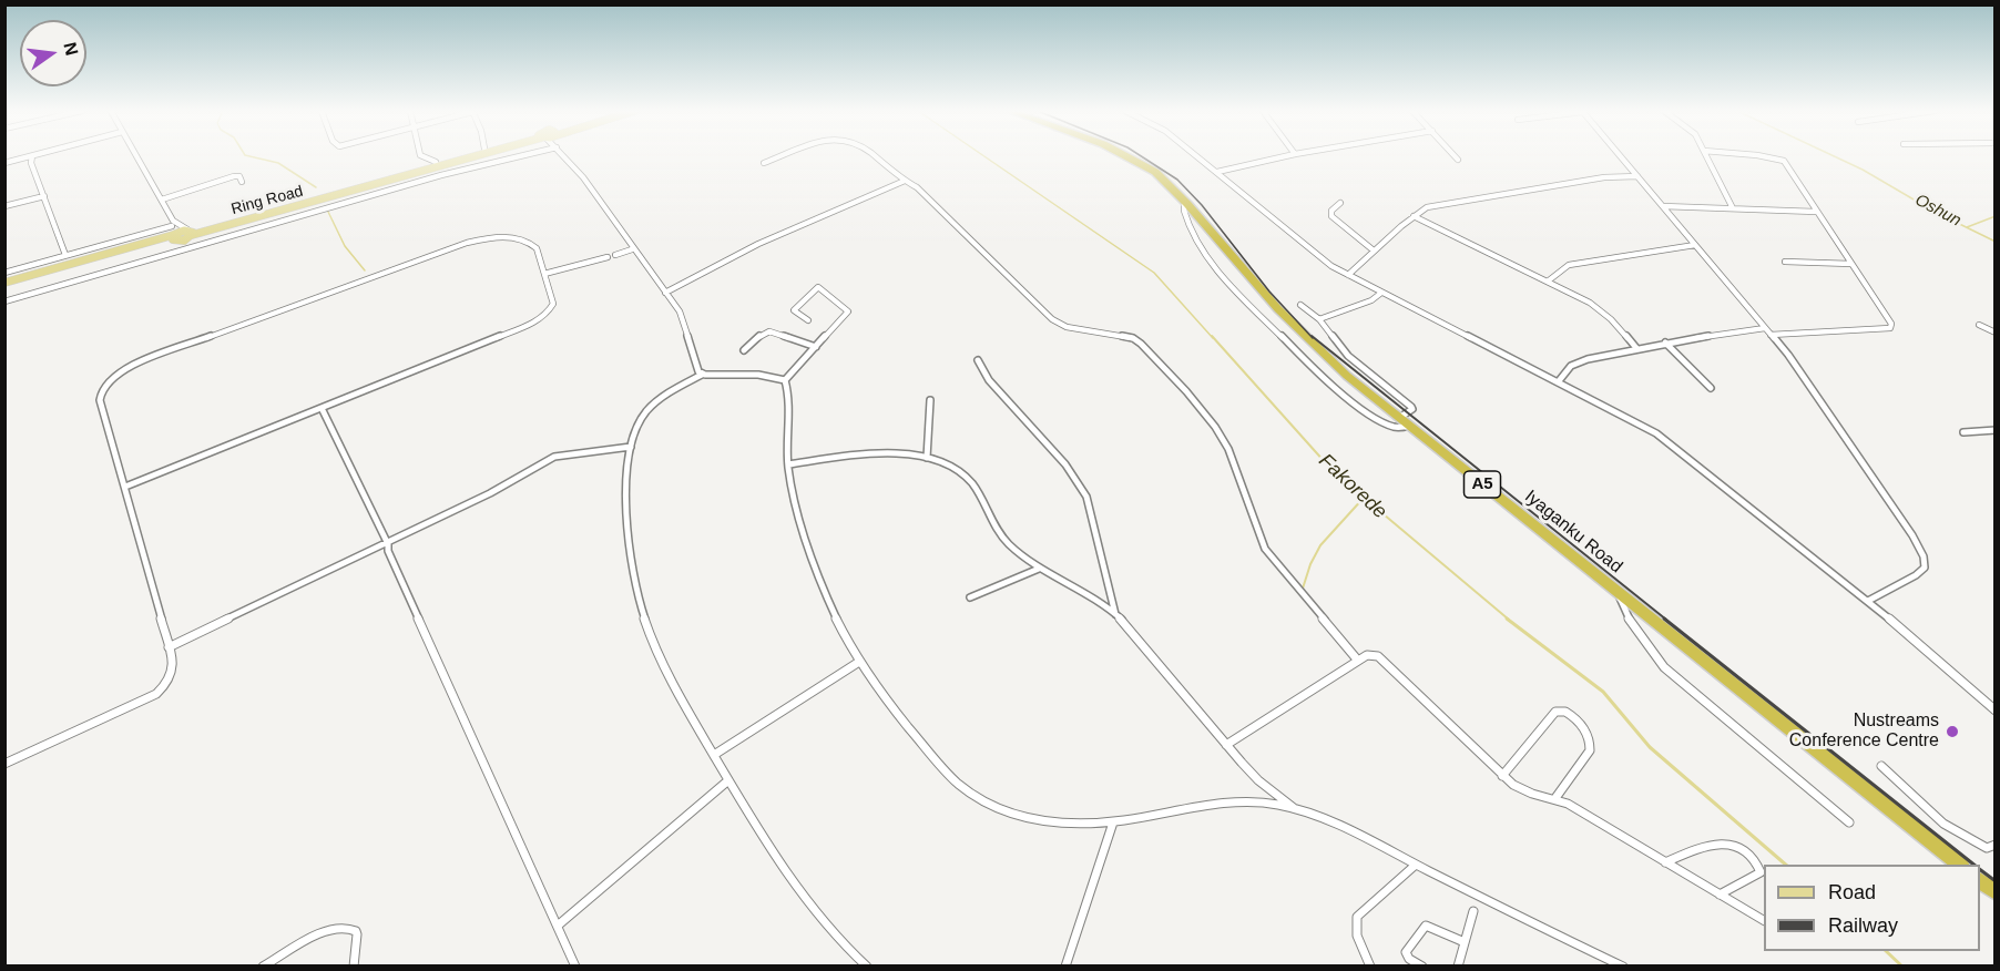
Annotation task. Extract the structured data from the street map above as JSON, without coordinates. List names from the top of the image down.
{
  "streets": {
    "highway": ["A5", "Iyaganku Road"],
    "main road": ["Ring Road"]
  },
  "water": ["Oshun", "Fakorede"],
  "places": ["Nustreams Conference Centre"],
  "legend": ["Road", "Railway"],
  "north": "right"
}
